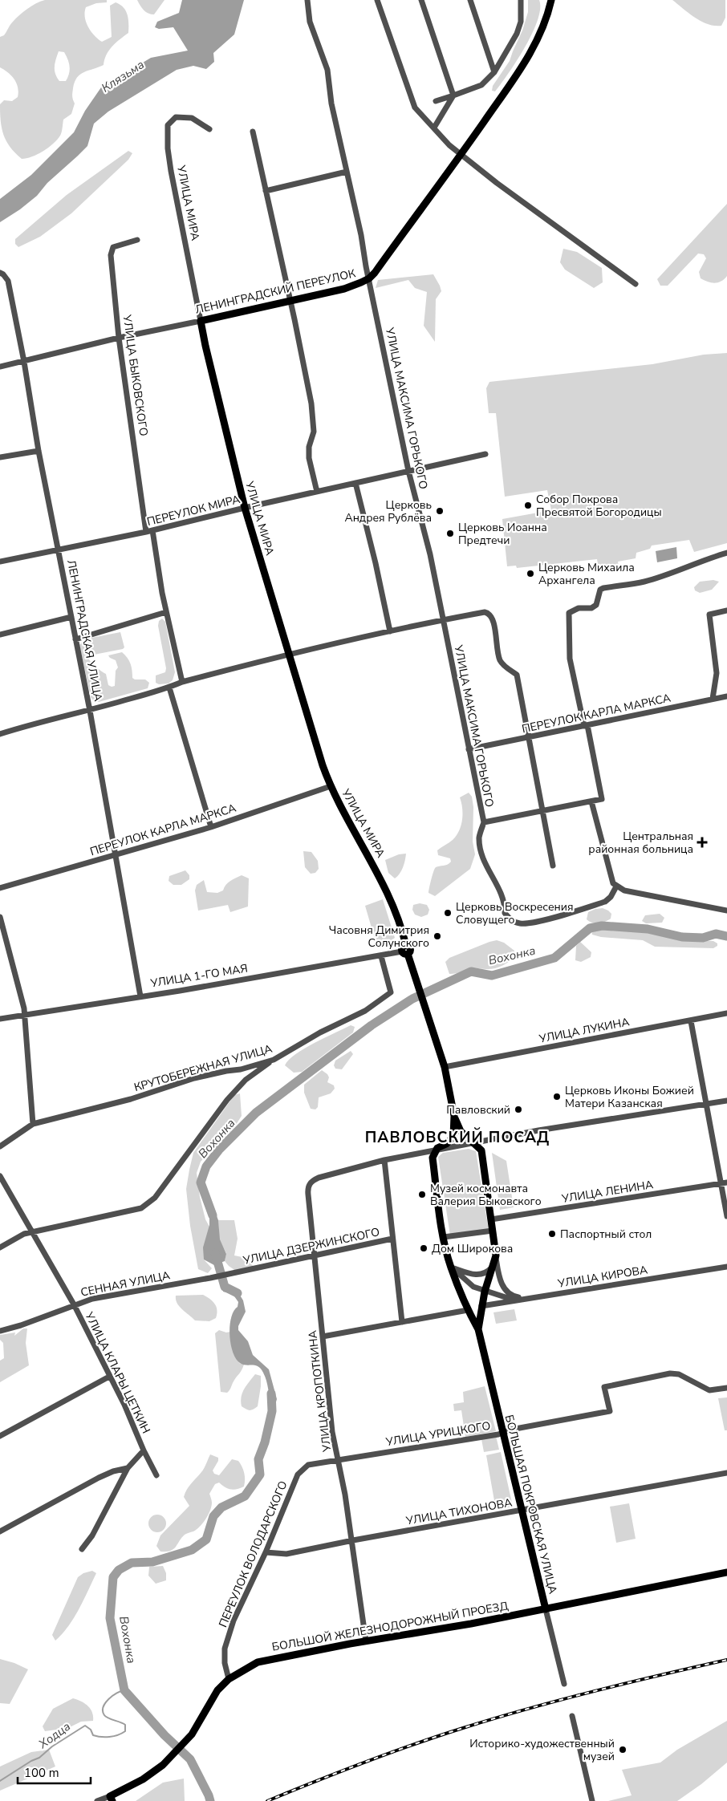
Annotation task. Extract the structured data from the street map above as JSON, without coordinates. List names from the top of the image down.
{
  "streets": {
    "main road": [
      "УЛИЦА МИРА",
      "ЛЕНИНГРАДСКИЙ ПЕРЕУЛОК",
      "БОЛЬШАЯ ПОКРОВСКАЯ УЛИЦА",
      "БОЛЬШОЙ ЖЕЛЕЗНОДОРОЖНЫЙ ПРОЕЗД"
    ],
    "street": [
      "УЛИЦА БЫКОВСКОГО",
      "УЛИЦА МАКСИМА ГОРЬКОГО",
      "ПЕРЕУЛОК МИРА",
      "ЛЕНИНГРАДСКАЯ УЛИЦА",
      "ПЕРЕУЛОК КАРЛА МАРКСА",
      "УЛИЦА 1-ГО МАЯ",
      "УЛИЦА ЛУКИНА",
      "КРУТОБЕРЕЖНАЯ УЛИЦА",
      "УЛИЦА ЛЕНИНА",
      "УЛИЦА ДЗЕРЖИНСКОГО",
      "УЛИЦА КИРОВА",
      "СЕННАЯ УЛИЦА",
      "УЛИЦА КЛАРЫ ЦЕТКИН",
      "УЛИЦА КРОПОТКИНА",
      "УЛИЦА УРИЦКОГО",
      "УЛИЦА ТИХОНОВА",
      "ПЕРЕУЛОК ВОЛОДАРСКОГО"
    ]
  },
  "crossings": [
    ["УЛИЦА МИРА", "ЛЕНИНГРАДСКИЙ ПЕРЕУЛОК"],
    ["УЛИЦА МИРА", "ПЕРЕУЛОК МИРА"],
    ["УЛИЦА МИРА", "ПЕРЕУЛОК КАРЛА МАРКСА"],
    ["УЛИЦА МИРА", "УЛИЦА 1-ГО МАЯ"],
    ["УЛИЦА МИРА", "УЛИЦА ЛУКИНА"],
    ["ЛЕНИНГРАДСКИЙ ПЕРЕУЛОК", "УЛИЦА БЫКОВСКОГО"],
    ["ЛЕНИНГРАДСКИЙ ПЕРЕУЛОК", "УЛИЦА МАКСИМА ГОРЬКОГО"],
    ["ЛЕНИНГРАДСКИЙ ПЕРЕУЛОК", "ЛЕНИНГРАДСКАЯ УЛИЦА"],
    ["УЛИЦА БЫКОВСКОГО", "ПЕРЕУЛОК МИРА"],
    ["УЛИЦА МАКСИМА ГОРЬКОГО", "ПЕРЕУЛОК МИРА"],
    ["УЛИЦА МАКСИМА ГОРЬКОГО", "ПЕРЕУЛОК КАРЛА МАРКСА"],
    ["ПЕРЕУЛОК МИРА", "ЛЕНИНГРАДСКАЯ УЛИЦА"],
    ["ЛЕНИНГРАДСКАЯ УЛИЦА", "ПЕРЕУЛОК КАРЛА МАРКСА"],
    ["ЛЕНИНГРАДСКАЯ УЛИЦА", "УЛИЦА 1-ГО МАЯ"],
    ["УЛИЦА 1-ГО МАЯ", "КРУТОБЕРЕЖНАЯ УЛИЦА"],
    ["УЛИЦА ДЗЕРЖИНСКОГО", "СЕННАЯ УЛИЦА"],
    ["УЛИЦА ДЗЕРЖИНСКОГО", "УЛИЦА КРОПОТКИНА"],
    ["СЕННАЯ УЛИЦА", "УЛИЦА КЛАРЫ ЦЕТКИН"],
    ["УЛИЦА КРОПОТКИНА", "УЛИЦА УРИЦКОГО"],
    ["УЛИЦА КРОПОТКИНА", "УЛИЦА ТИХОНОВА"],
    ["УЛИЦА КРОПОТКИНА", "БОЛЬШОЙ ЖЕЛЕЗНОДОРОЖНЫЙ ПРОЕЗД"],
    ["УЛИЦА УРИЦКОГО", "БОЛЬШАЯ ПОКРОВСКАЯ УЛИЦА"],
    ["УЛИЦА УРИЦКОГО", "ПЕРЕУЛОК ВОЛОДАРСКОГО"],
    ["БОЛЬШАЯ ПОКРОВСКАЯ УЛИЦА", "УЛИЦА ТИХОНОВА"],
    ["БОЛЬШАЯ ПОКРОВСКАЯ УЛИЦА", "БОЛЬШОЙ ЖЕЛЕЗНОДОРОЖНЫЙ ПРОЕЗД"],
    ["УЛИЦА ТИХОНОВА", "ПЕРЕУЛОК ВОЛОДАРСКОГО"],
    ["ПЕРЕУЛОК ВОЛОДАРСКОГО", "БОЛЬШОЙ ЖЕЛЕЗНОДОРОЖНЫЙ ПРОЕЗД"]
  ],
  "districts": ["ПАВЛОВСКИЙ ПОСАД"],
  "water": ["Клязьма", "Вохонка", "Ходца"],
  "places": {
    "other": [
      "Собор Покрова Пресвятой Богородицы",
      "Церковь Андрея Рублёва",
      "Церковь Иоанна Предтечи",
      "Церковь Михаила Архангела",
      "Церковь Воскресения Словущего",
      "Часовня Димитрия Солунского",
      "Церковь Иконы Божией Матери Казанская",
      "Павловский",
      "Музей космонавта Валерия Быковского",
      "Паспортный стол",
      "Дом Широкова",
      "Историко-художественный музей"
    ],
    "health": ["Центральная районная больница"]
  },
  "scale_bar": "100 m"
}
